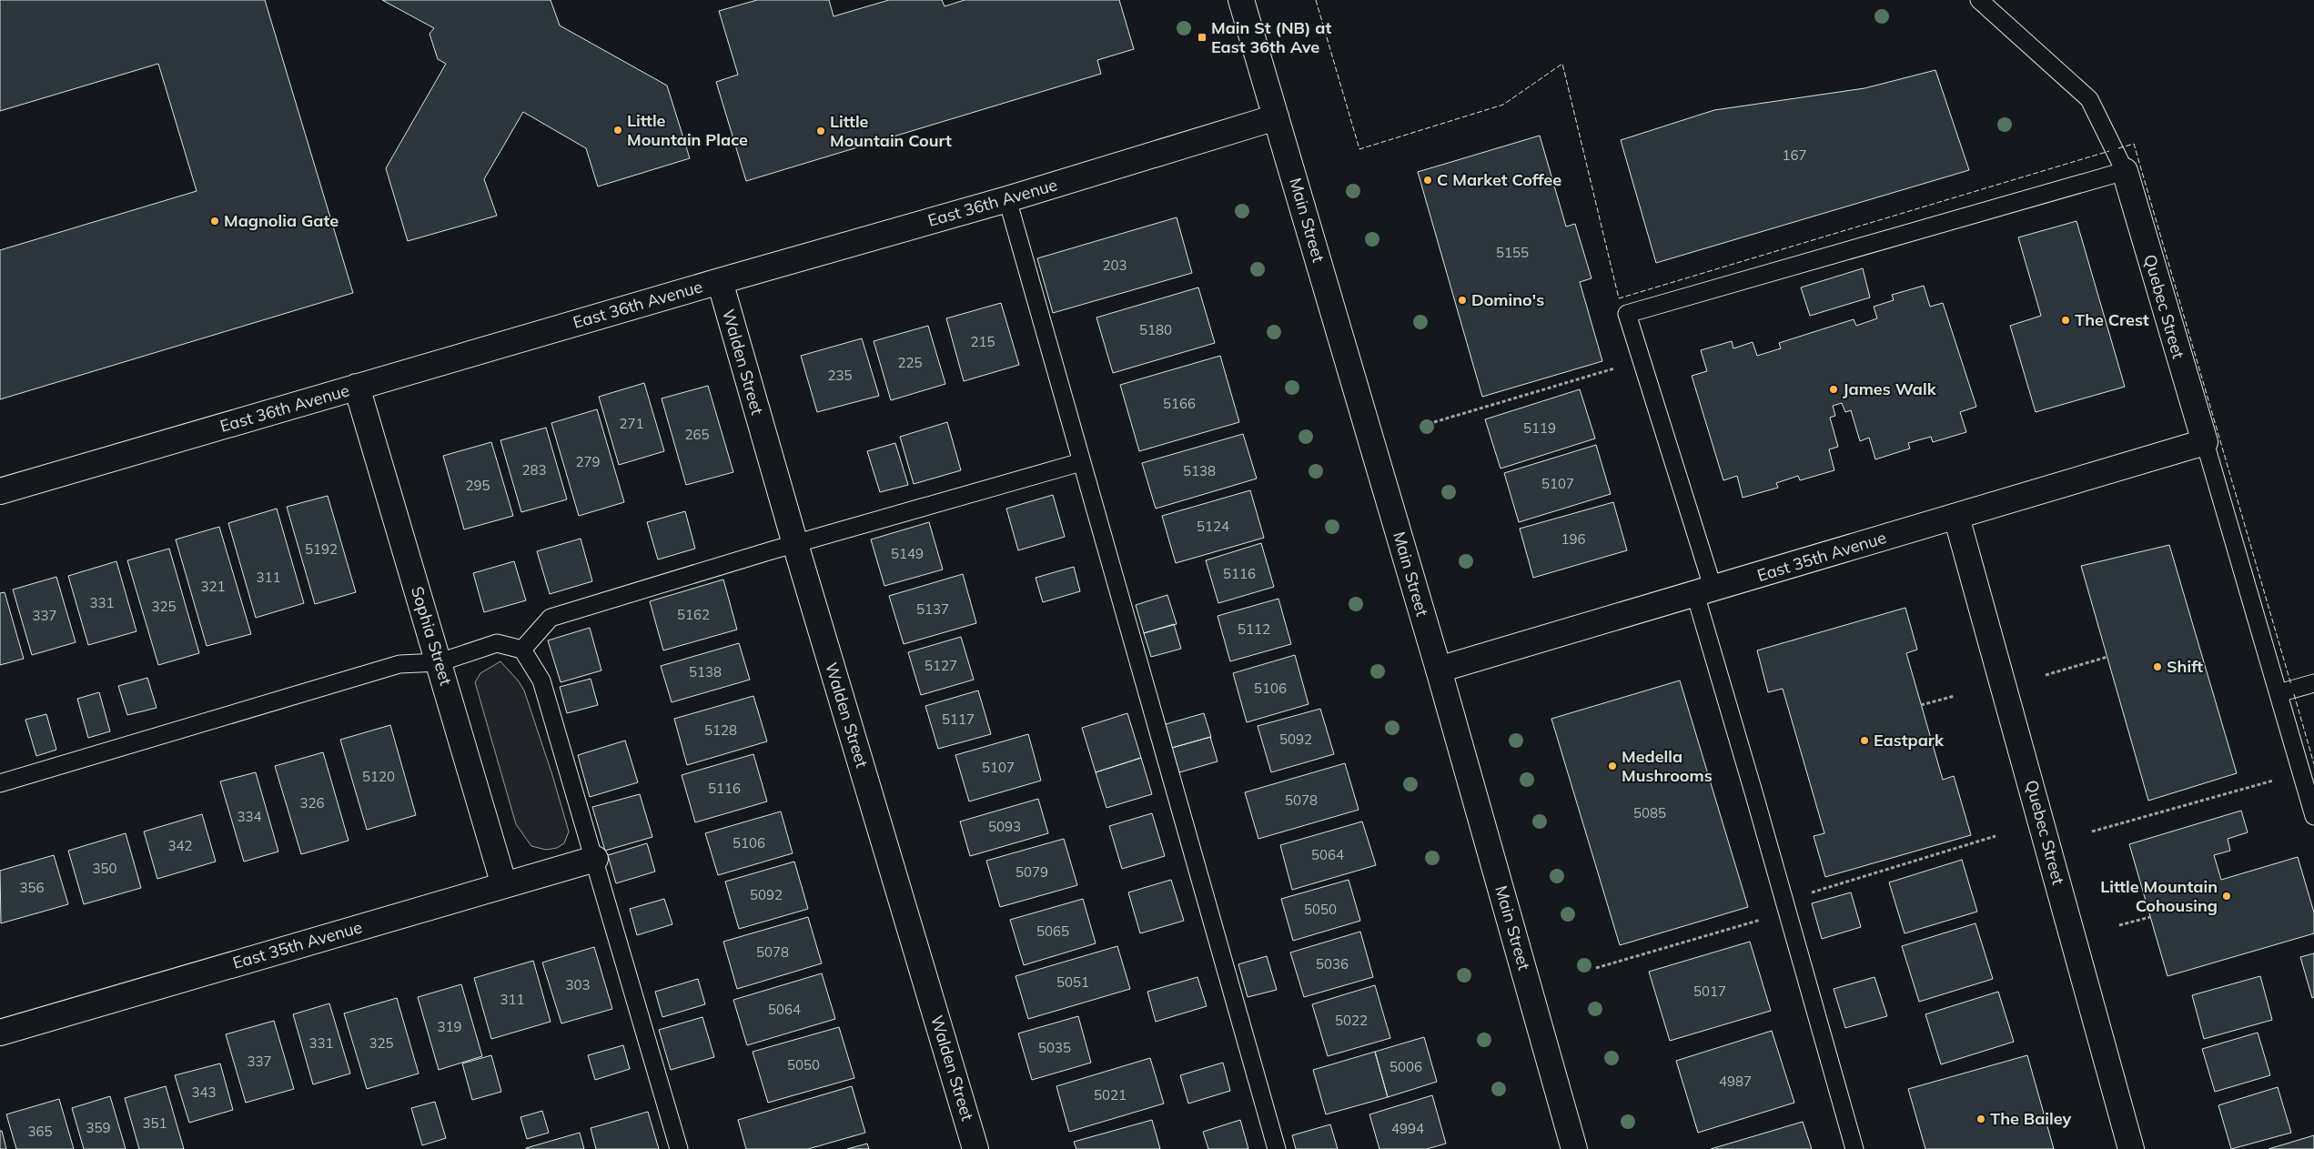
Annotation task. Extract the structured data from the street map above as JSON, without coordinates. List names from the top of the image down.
{
  "streets": {
    "street": [
      "East 36th Avenue",
      "Main Street",
      "Quebec Street",
      "Walden Street",
      "East 35th Avenue",
      "Sophia Street"
    ]
  },
  "crossings": [
    ["East 36th Avenue", "Main Street"],
    ["East 36th Avenue", "Walden Street"],
    ["East 36th Avenue", "Sophia Street"],
    ["Main Street", "East 35th Avenue"],
    ["Quebec Street", "East 35th Avenue"],
    ["East 35th Avenue", "Sophia Street"]
  ],
  "places": {
    "transit": ["Main St (NB) at East 36th Ave"],
    "other": [
      "Little Mountain Place",
      "Little Mountain Court",
      "C Market Coffee",
      "Magnolia Gate",
      "Domino's",
      "The Crest",
      "James Walk",
      "Shift",
      "Eastpark",
      "Medella Mushrooms",
      "Little Mountain Cohousing",
      "The Bailey"
    ]
  },
  "house_numbers": [
    "167",
    "5155",
    "203",
    "5180",
    "215",
    "225",
    "235",
    "5166",
    "271",
    "5119",
    "265",
    "279",
    "283",
    "5138",
    "5107",
    "295",
    "5124",
    "196",
    "5192",
    "5149",
    "5116",
    "311",
    "321",
    "331",
    "325",
    "5137",
    "5162",
    "337",
    "5112",
    "5127",
    "5138",
    "5106",
    "5117",
    "5128",
    "5092",
    "5107",
    "5120",
    "5116",
    "5078",
    "326",
    "5085",
    "334",
    "5093",
    "5106",
    "342",
    "5064",
    "350",
    "5079",
    "356",
    "5092",
    "5050",
    "5065",
    "5078",
    "5036",
    "5051",
    "303",
    "5017",
    "311",
    "5064",
    "5022",
    "319",
    "331",
    "325",
    "5035",
    "337",
    "5050",
    "5006",
    "4987",
    "343",
    "5021",
    "351",
    "359",
    "4994",
    "365"
  ]
}
